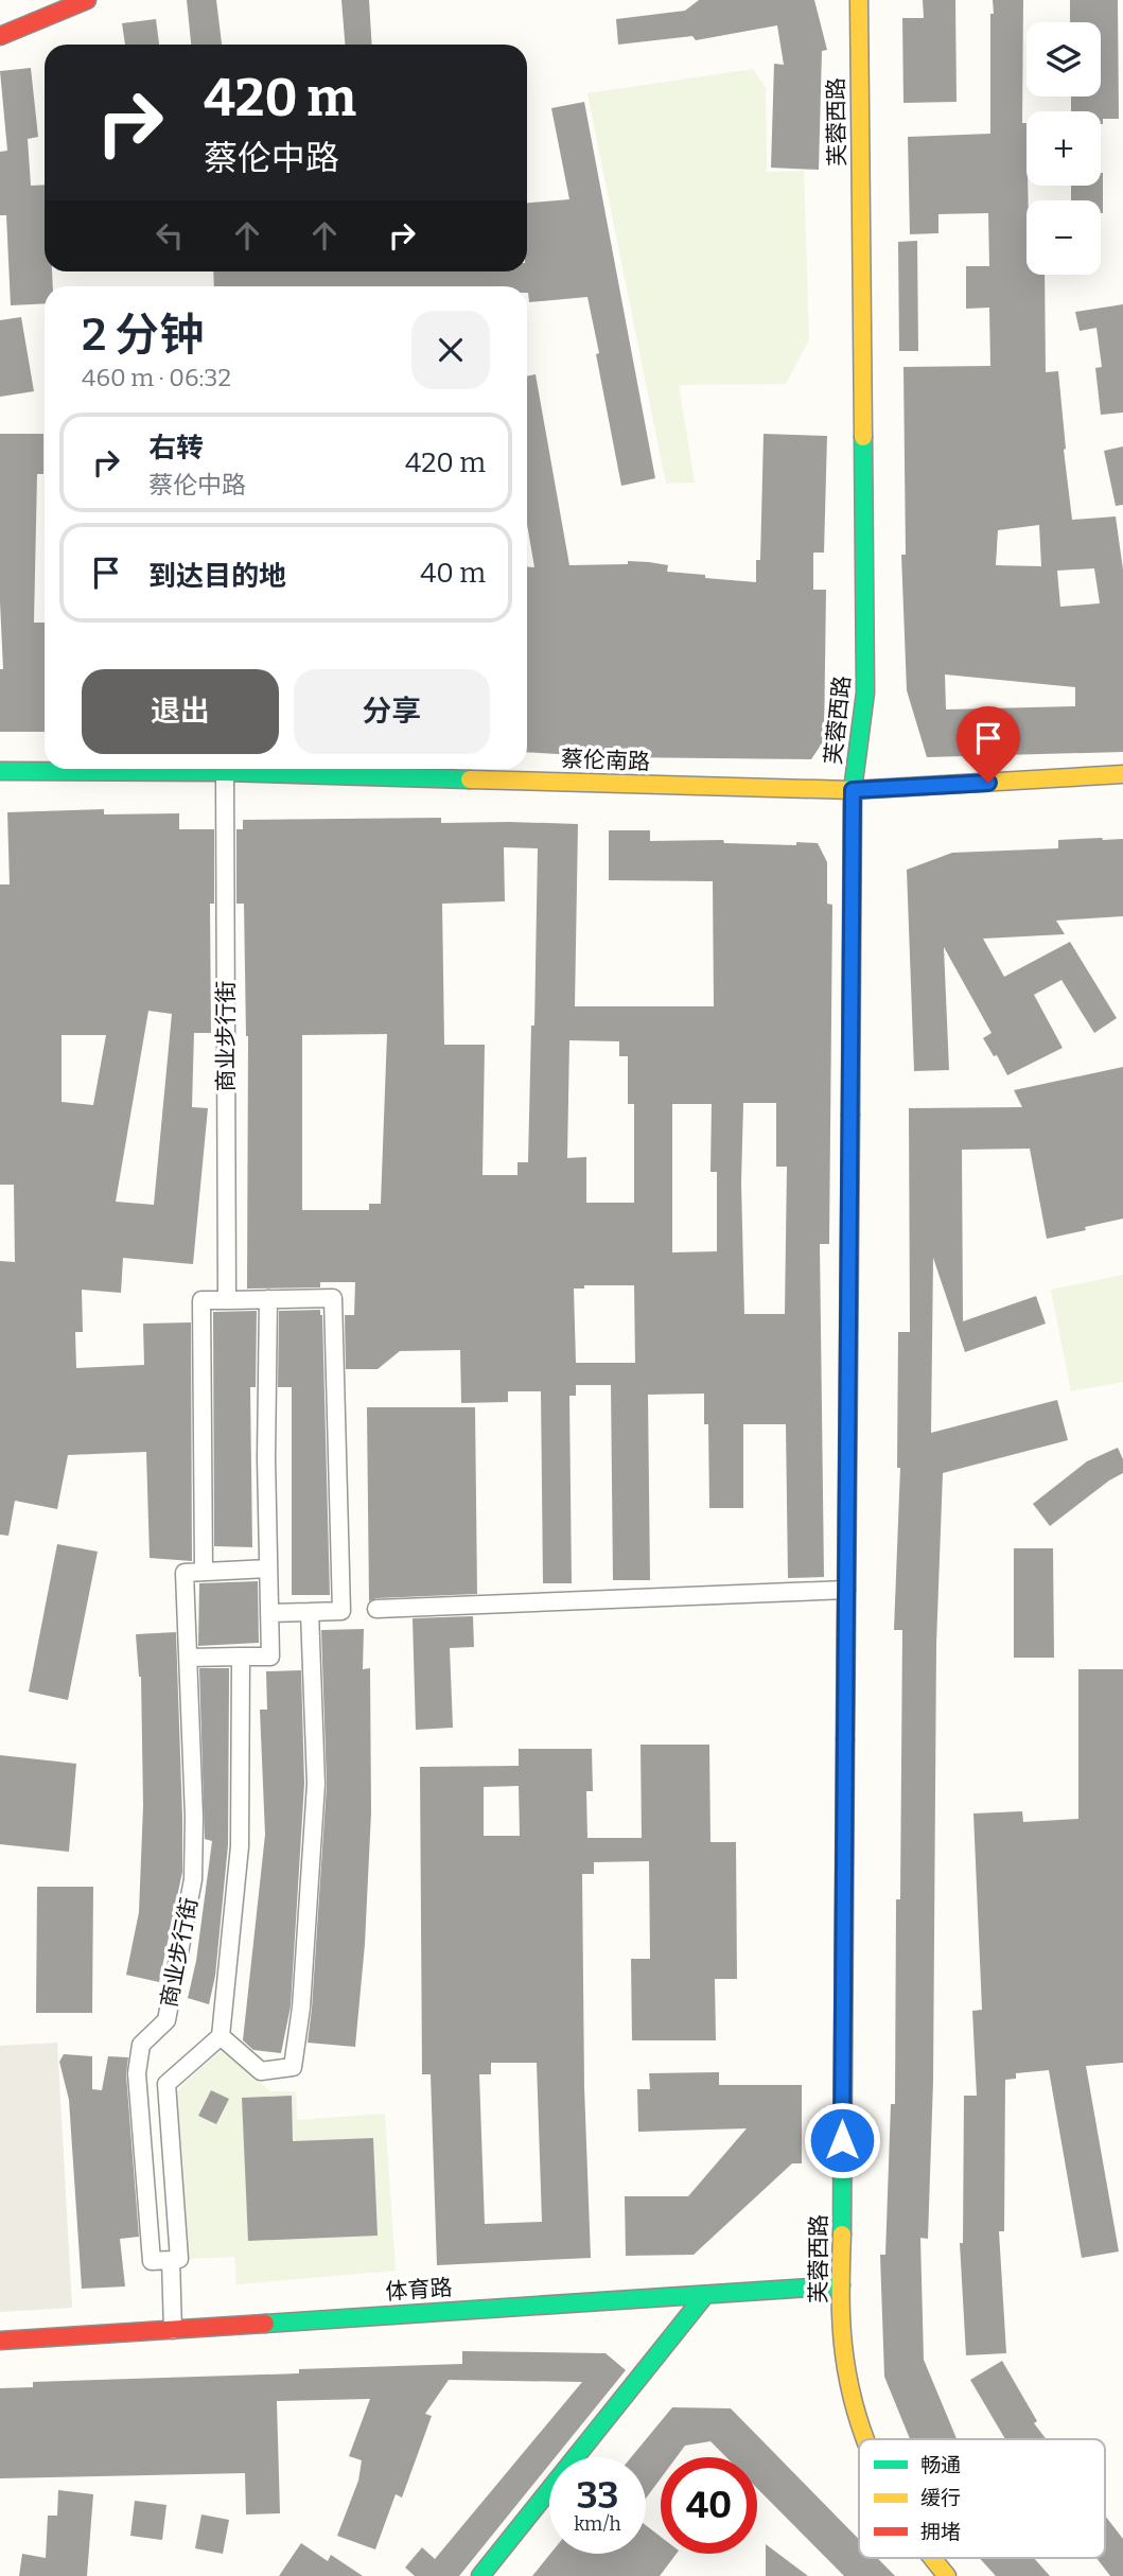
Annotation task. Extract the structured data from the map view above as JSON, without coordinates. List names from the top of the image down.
{
  "streets": {
    "street": [
      "芙蓉西路",
      "蔡伦南路",
      "商业步行街",
      "体育路"
    ]
  },
  "crossings": [
    ["芙蓉西路", "蔡伦南路"],
    ["芙蓉西路", "体育路"],
    ["蔡伦南路", "商业步行街"]
  ],
  "legend": ["畅通", "缓行", "拥堵"],
  "page": {
    "map_buttons": ["+", "−"],
    "turn": ["420 m", "蔡伦中路"],
    "heading": ["2 分钟", "460 m · 06:32"],
    "list": [
      {
        "name": "右转",
        "note": "蔡伦中路",
        "value": "420 m"
      },
      {
        "name": "到达目的地",
        "value": "40 m"
      }
    ],
    "buttons": ["退出", "分享"],
    "speed": "33 km/h",
    "limit": "40"
  }
}
